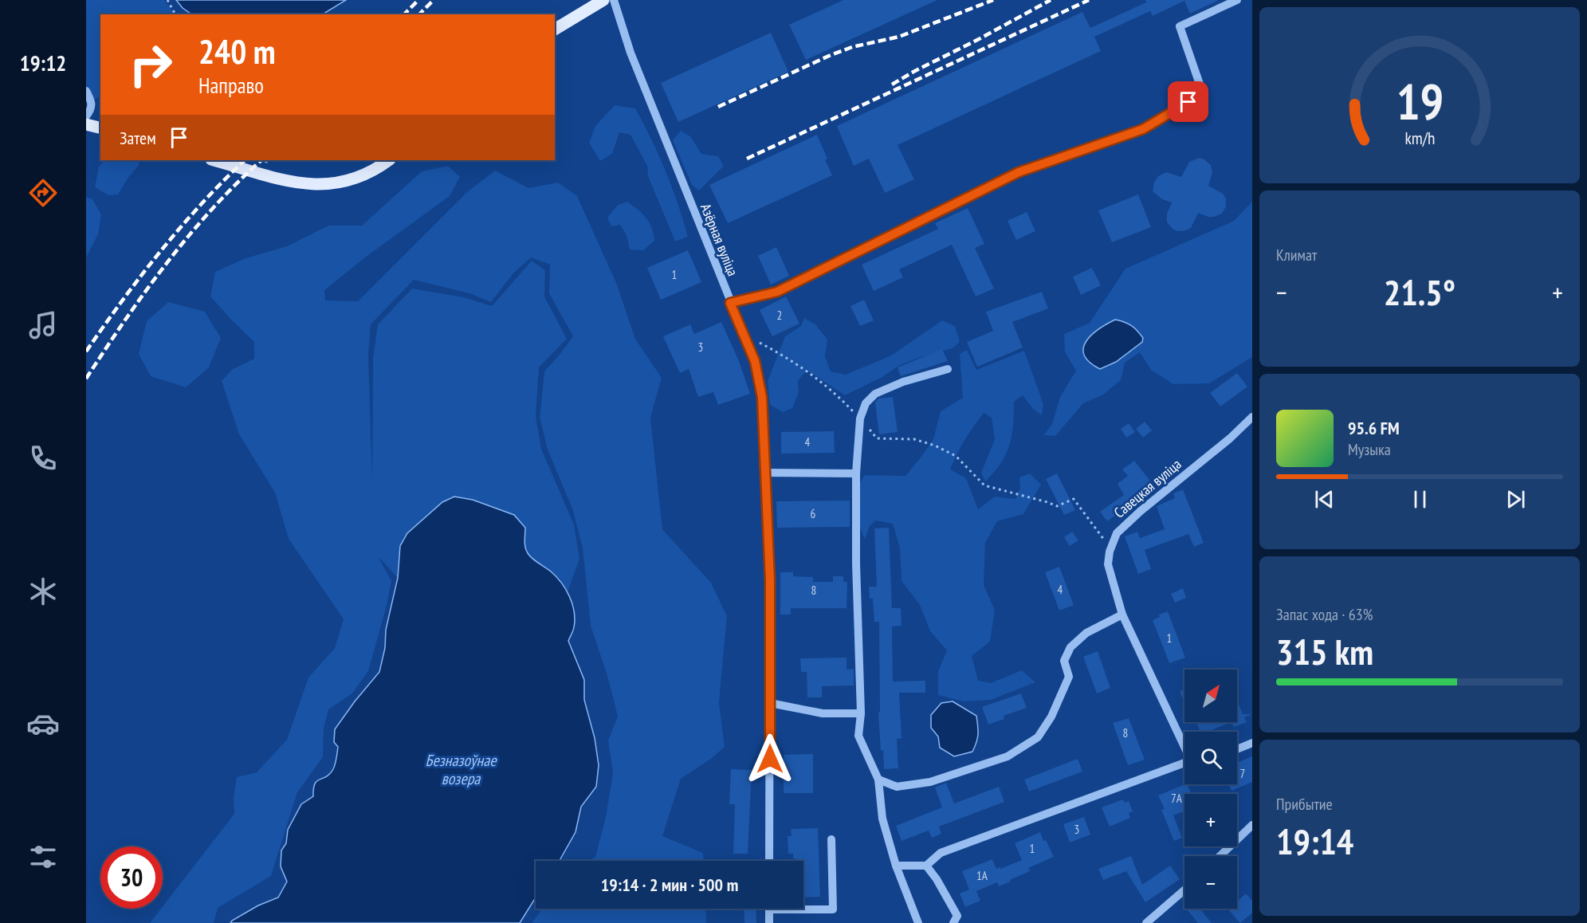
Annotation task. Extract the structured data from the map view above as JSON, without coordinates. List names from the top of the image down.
{
  "streets": {
    "street": ["Азёрная вуліца", "Савецкая вуліца"]
  },
  "water": ["Безназоўнае возера"],
  "house_numbers": [
    "1",
    "2",
    "3",
    "4",
    "6",
    "4",
    "8",
    "1",
    "8",
    "7",
    "7А",
    "3",
    "1",
    "1А"
  ],
  "north": "top right",
  "page": {
    "tabs": "19:12",
    "turn": ["240 m", "Направо"],
    "then": "Затем",
    "tile": [
      "Климат",
      ["Запас хода · 63%", "315 km"],
      ["Прибытие", "19:14"]
    ],
    "heat": ["−", "21.5°", "+"],
    "song": ["95.6 FM", "Музыка"],
    "map_buttons": ["+", "−"],
    "limit": "30",
    "trip": "19:14 · 2 мин · 500 m",
    "gauge": ["19", "km/h"]
  }
}
